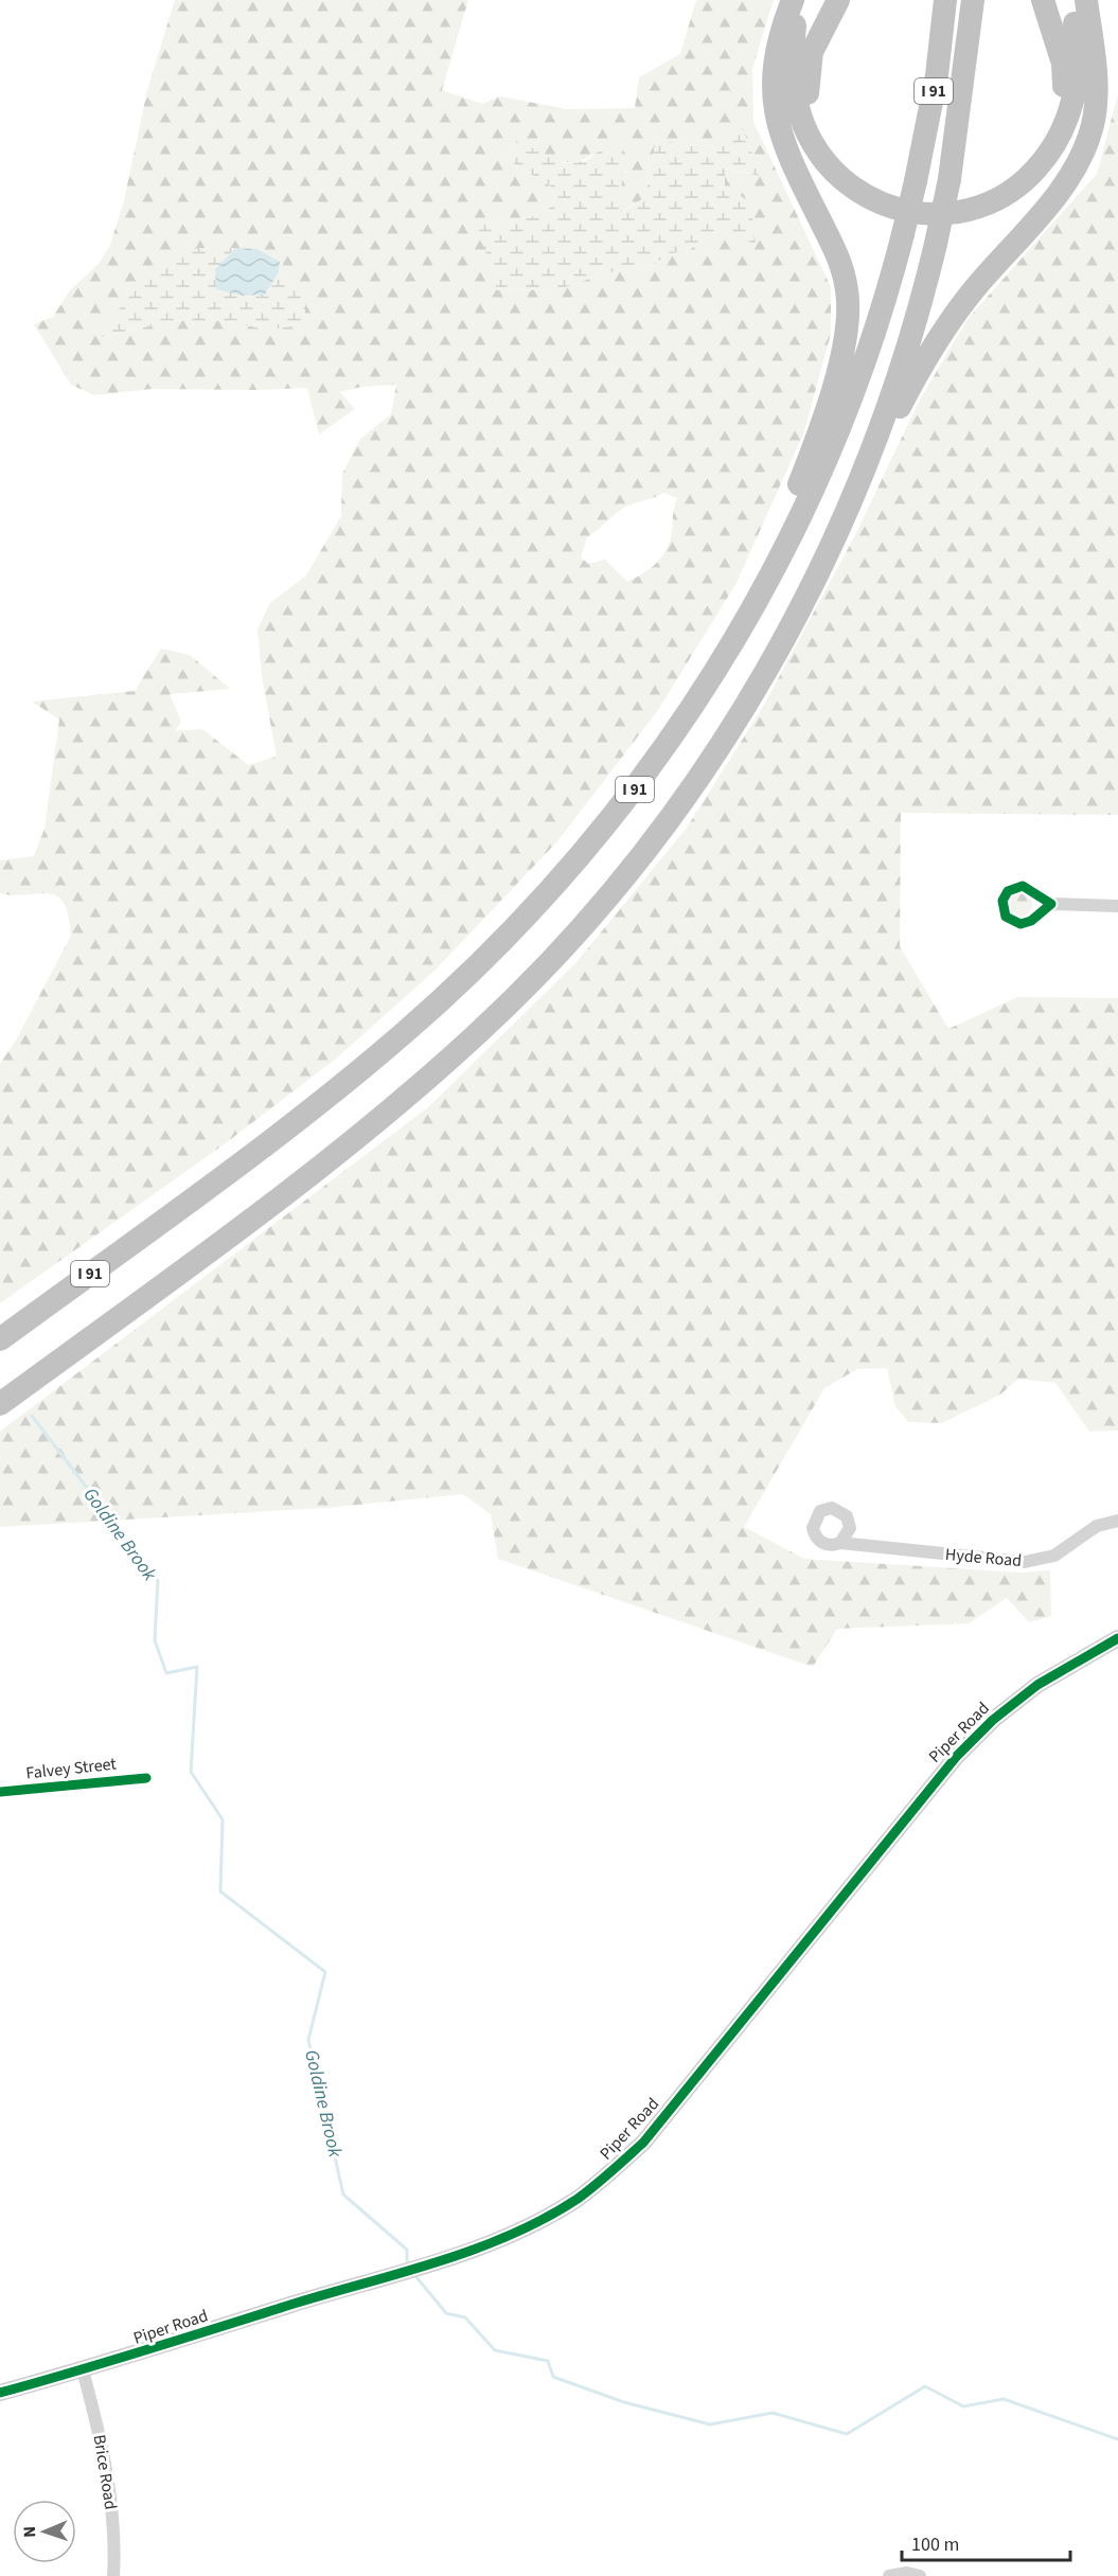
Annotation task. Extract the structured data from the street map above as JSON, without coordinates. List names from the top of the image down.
{
  "streets": {
    "highway": ["I 91"],
    "street": [
      "Hyde Road",
      "Piper Road",
      "Falvey Street",
      "Brice Road"
    ]
  },
  "crossings": [
    ["Piper Road", "Brice Road"]
  ],
  "water": ["Goldine Brook"],
  "scale_bar": "100 m",
  "north": "left"
}
